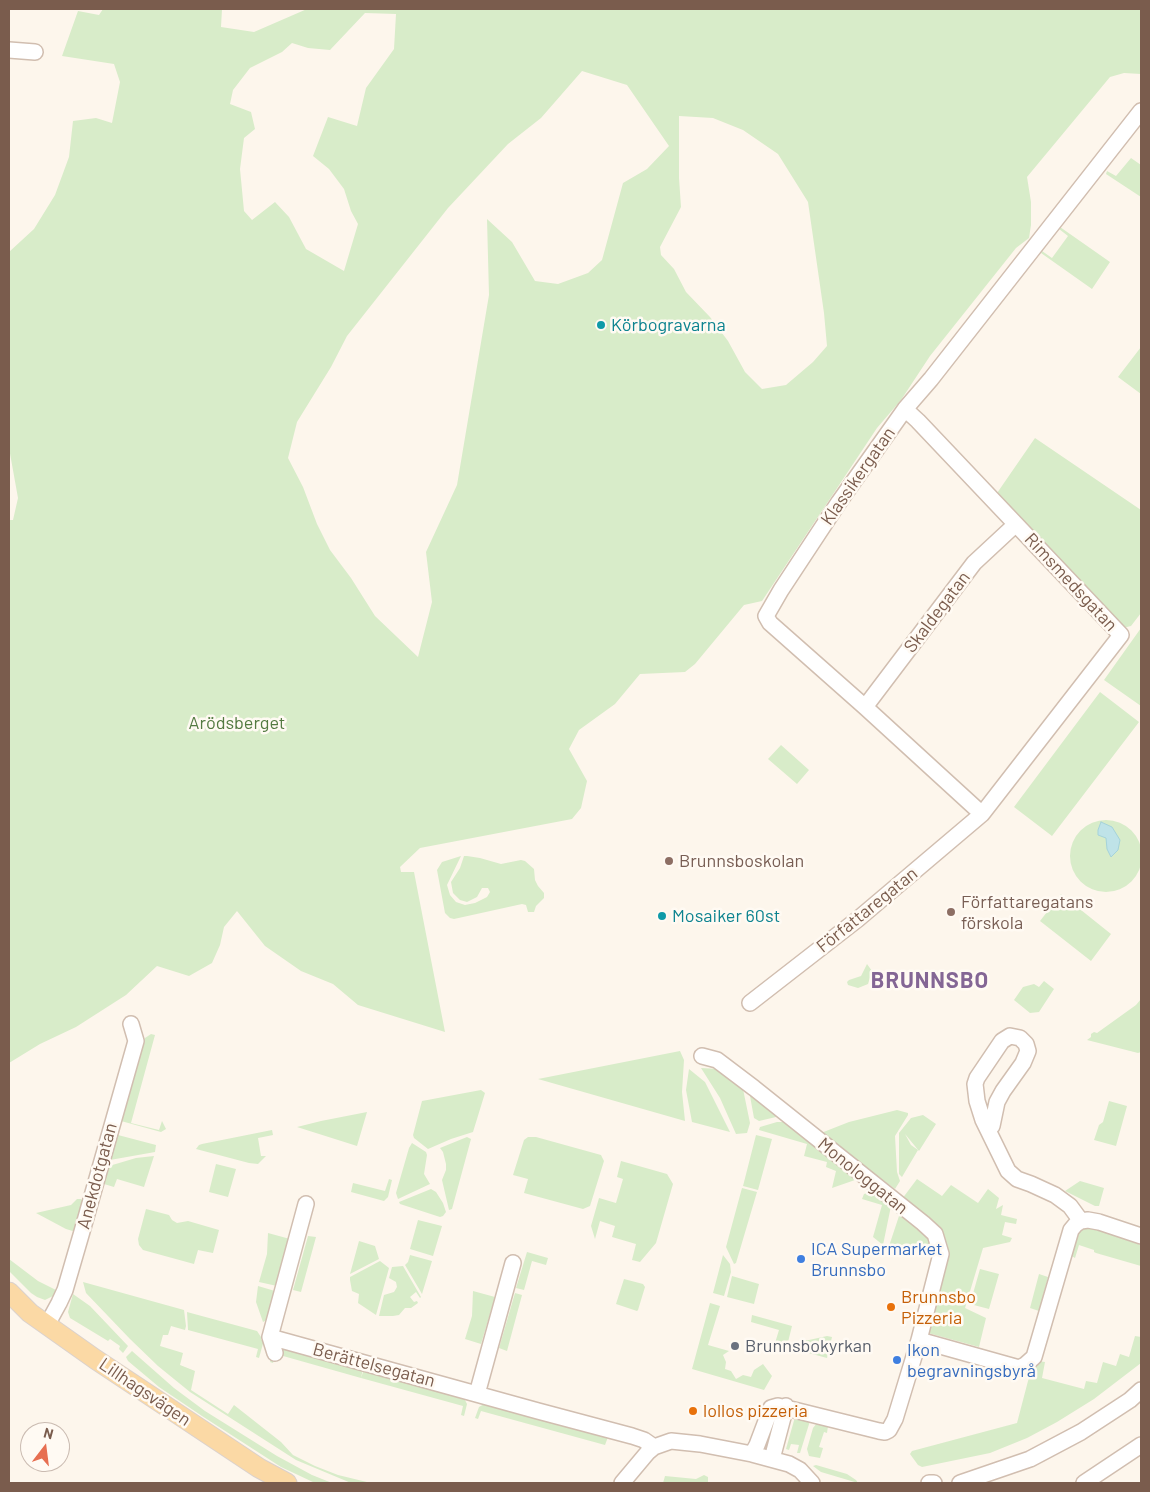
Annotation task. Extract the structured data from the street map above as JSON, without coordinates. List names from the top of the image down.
{
  "streets": {
    "main road": ["Lillhagsvägen"],
    "street": [
      "Klassikergatan",
      "Rimsmedsgatan",
      "Skaldegatan",
      "Författaregatan",
      "Anekdotgatan",
      "Monologgatan",
      "Berättelsegatan"
    ]
  },
  "crossings": [
    ["Klassikergatan", "Rimsmedsgatan"],
    ["Klassikergatan", "Skaldegatan"],
    ["Klassikergatan", "Författaregatan"],
    ["Rimsmedsgatan", "Skaldegatan"],
    ["Rimsmedsgatan", "Författaregatan"],
    ["Anekdotgatan", "Lillhagsvägen"]
  ],
  "districts": ["BRUNNSBO"],
  "parks": ["Arödsberget"],
  "places": [
    "Körbogravarna",
    "Brunnsboskolan",
    "Författaregatans förskola",
    "Mosaiker 60st",
    "ICA Supermarket Brunnsbo",
    "Brunnsbo Pizzeria",
    "Brunnsbokyrkan",
    "Ikon begravningsbyrå",
    "lollos pizzeria"
  ],
  "north": "top"
}
